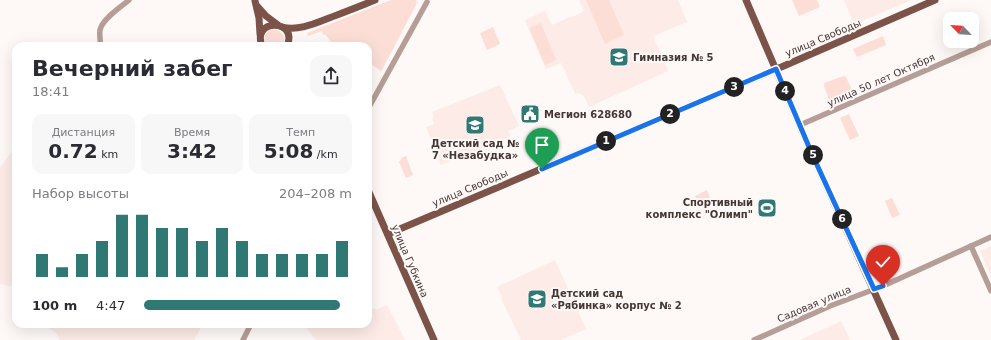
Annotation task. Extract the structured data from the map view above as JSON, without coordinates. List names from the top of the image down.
{
  "streets": {
    "main road": ["улица Свободы", "улица Губкина"],
    "street": ["улица 50 лет Октября", "Садовая улица"]
  },
  "crossings": [
    ["улица Свободы", "улица Губкина"]
  ],
  "places": {
    "school or university": ["Гимназия № 5", "Детский сад № 7 «Незабудка»", "Детский сад «Рябинка» корпус № 2"],
    "public building": ["Мегион 628680"],
    "sports": ["Спортивный комплекс \"Олимп\""]
  },
  "north": "top left",
  "page": {
    "heading": ["Вечерний забег", "18:41"],
    "pins": [
      "3",
      "4",
      "2",
      "1",
      "5",
      "6"
    ],
    "stats": [
      ["Дистанция", "0.72 km"],
      ["Время", "3:42"],
      ["Темп", "5:08 /km"]
    ],
    "chart": ["Набор высоты", "204–208 m"],
    "list": [
      {
        "name": "100 m",
        "note": "4:47"
      }
    ]
  }
}
